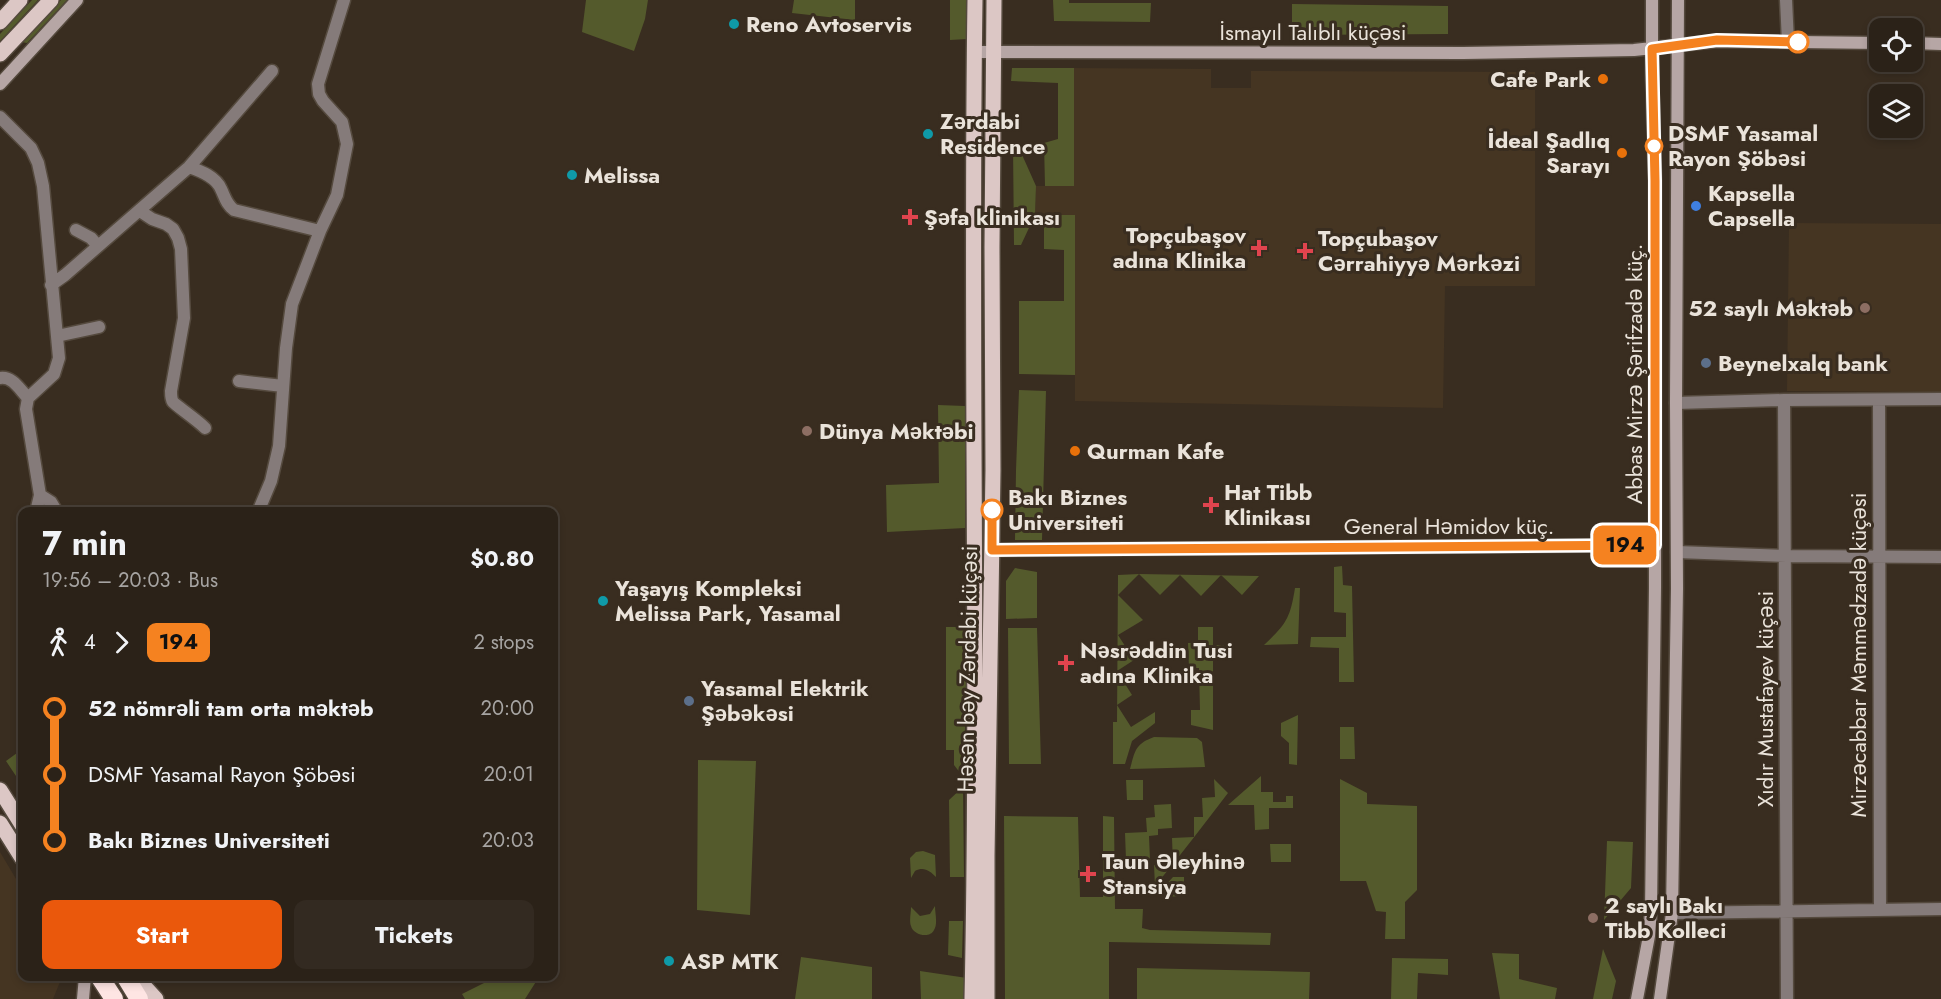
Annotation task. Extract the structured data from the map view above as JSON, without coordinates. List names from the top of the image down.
{
  "streets": {
    "main road": ["İsmayıl Talıblı küçəsi", "Abbas Mirzə Şərifzadə küç.", "Həsən bəy Zərdabi küçəsi"],
    "street": ["General Həmidov küç.", "Mirzəcabbar Məmmədzadə küçəsi", "Xıdır Mustafayev küçəsi"]
  },
  "crossings": [
    ["İsmayıl Talıblı küçəsi", "Abbas Mirzə Şərifzadə küç."],
    ["İsmayıl Talıblı küçəsi", "Həsən bəy Zərdabi küçəsi"],
    ["Abbas Mirzə Şərifzadə küç.", "General Həmidov küç."],
    ["General Həmidov küç.", "Həsən bəy Zərdabi küçəsi"]
  ],
  "places": {
    "other": [
      "Reno Avtoservis",
      "Cafe Park",
      "Zərdabi Residence",
      "DSMF Yasamal Rayon Şöbəsi",
      "İdeal Şadlıq Sarayı",
      "Melissa",
      "Kapsella Capsella",
      "52 saylı Məktəb",
      "Beynelxalq bank",
      "Dünya Məktəbi",
      "Qurman Kafe",
      "Bakı Biznes Universiteti",
      "Yaşayış Kompleksi Melissa Park, Yasamal",
      "Yasamal Elektrik Şəbəkəsi",
      "2 saylı Bakı Tibb Kolleci",
      "ASP MTK"
    ],
    "health": [
      "Şəfa klinikası",
      "Topçubaşov adına Klinika",
      "Topçubaşov Cərrahiyyə Mərkəzi",
      "Hat Tibb Klinikası",
      "Nəsrəddin Tusi adına Klinika",
      "Taun Əleyhinə Stansiya"
    ]
  },
  "lines": ["bus line 194"],
  "page": {
    "on_map": "194",
    "heading": ["7 min", "19:56 – 20:03 · Bus", "$0.80"],
    "legs": ["4", "194", "2 stops"],
    "list": [
      {
        "name": "52 nömrəli tam orta məktəb",
        "value": "20:00"
      },
      {
        "name": "DSMF Yasamal Rayon Şöbəsi",
        "value": "20:01"
      },
      {
        "name": "Bakı Biznes Universiteti",
        "value": "20:03"
      }
    ],
    "buttons": ["Start", "Tickets"]
  }
}
